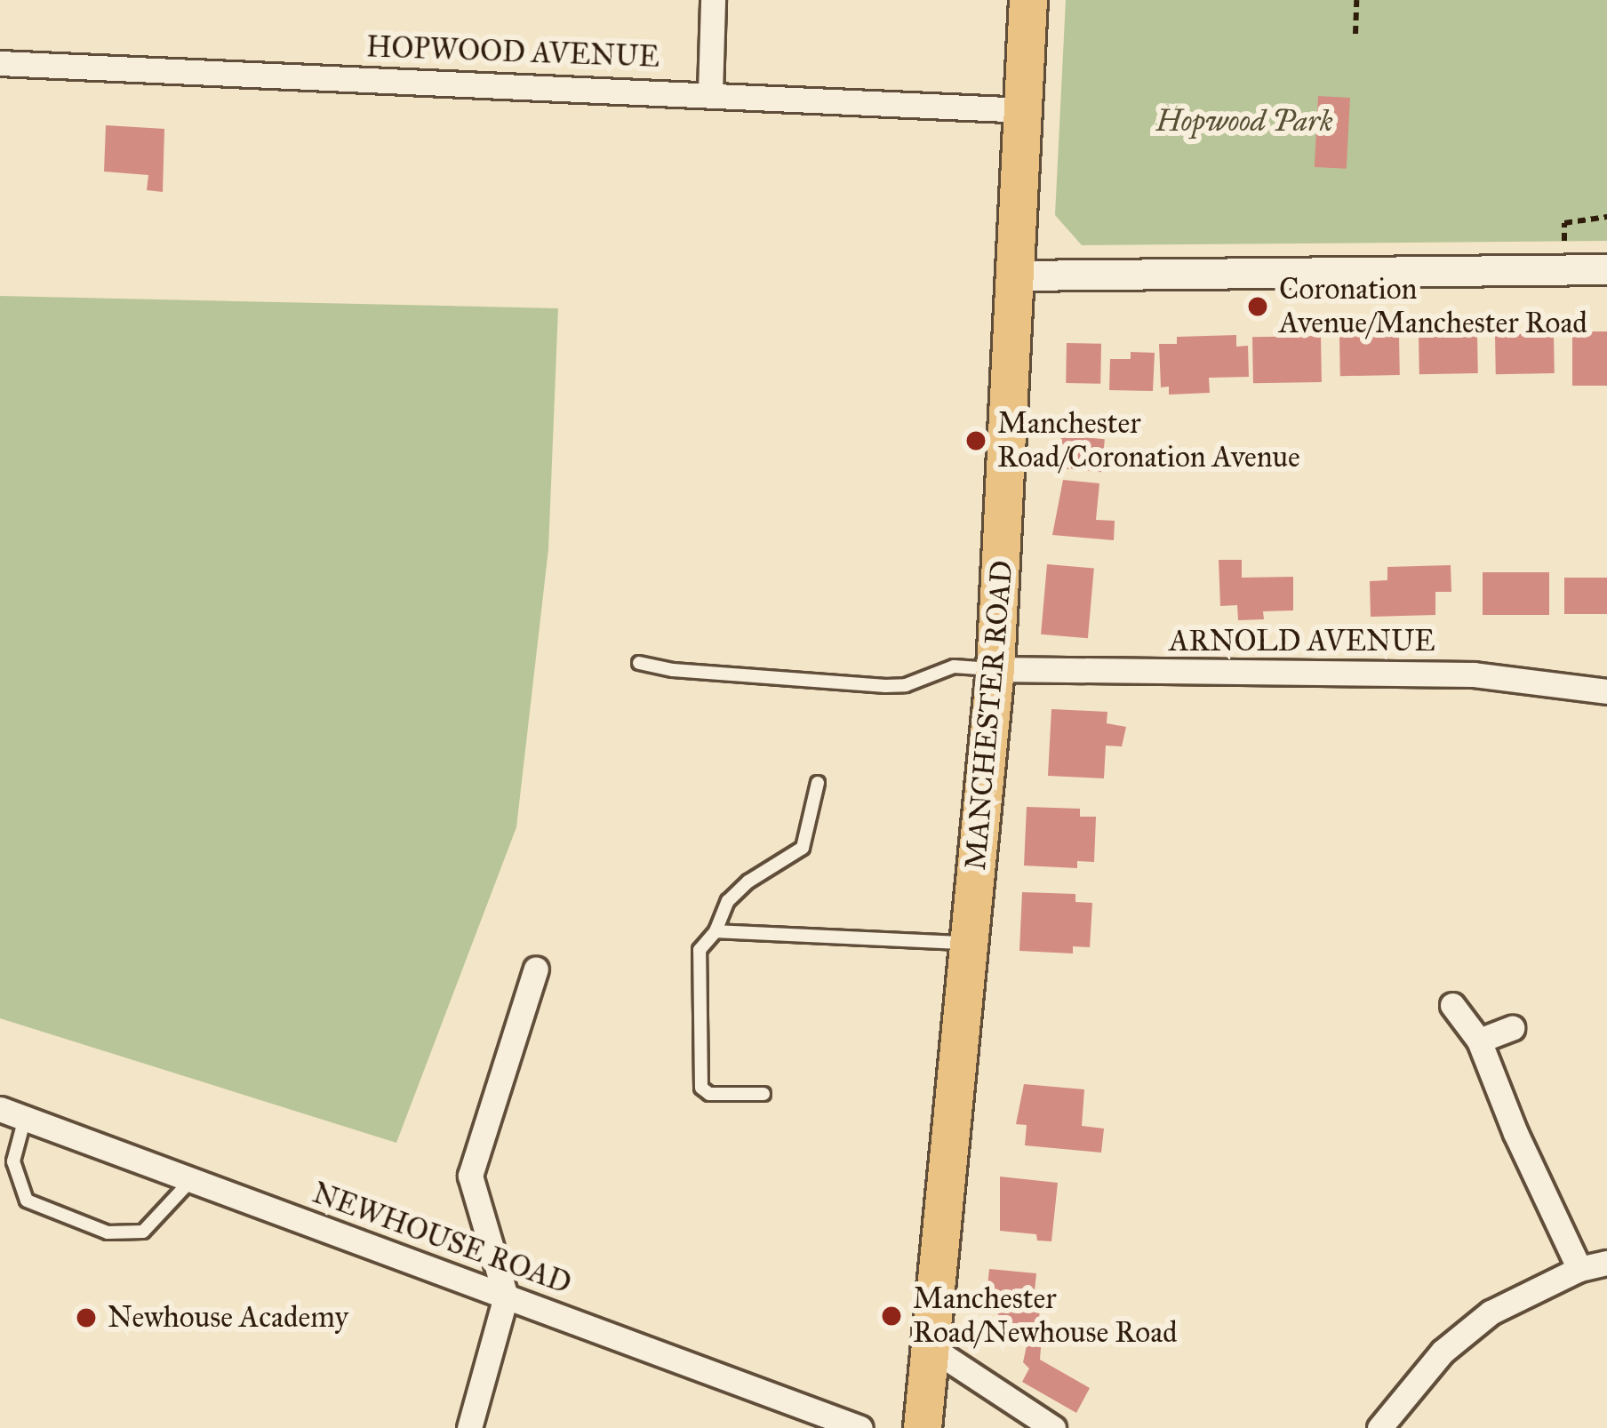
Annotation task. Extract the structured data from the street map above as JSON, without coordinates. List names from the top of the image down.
{
  "streets": {
    "main road": ["MANCHESTER ROAD"],
    "street": ["HOPWOOD AVENUE", "ARNOLD AVENUE", "NEWHOUSE ROAD"]
  },
  "crossings": [
    ["HOPWOOD AVENUE", "MANCHESTER ROAD"],
    ["ARNOLD AVENUE", "MANCHESTER ROAD"]
  ],
  "parks": ["Hopwood Park"],
  "places": [
    "Coronation Avenue/Manchester Road",
    "Manchester Road/Coronation Avenue",
    "Manchester Road/Newhouse Road",
    "Newhouse Academy"
  ]
}
